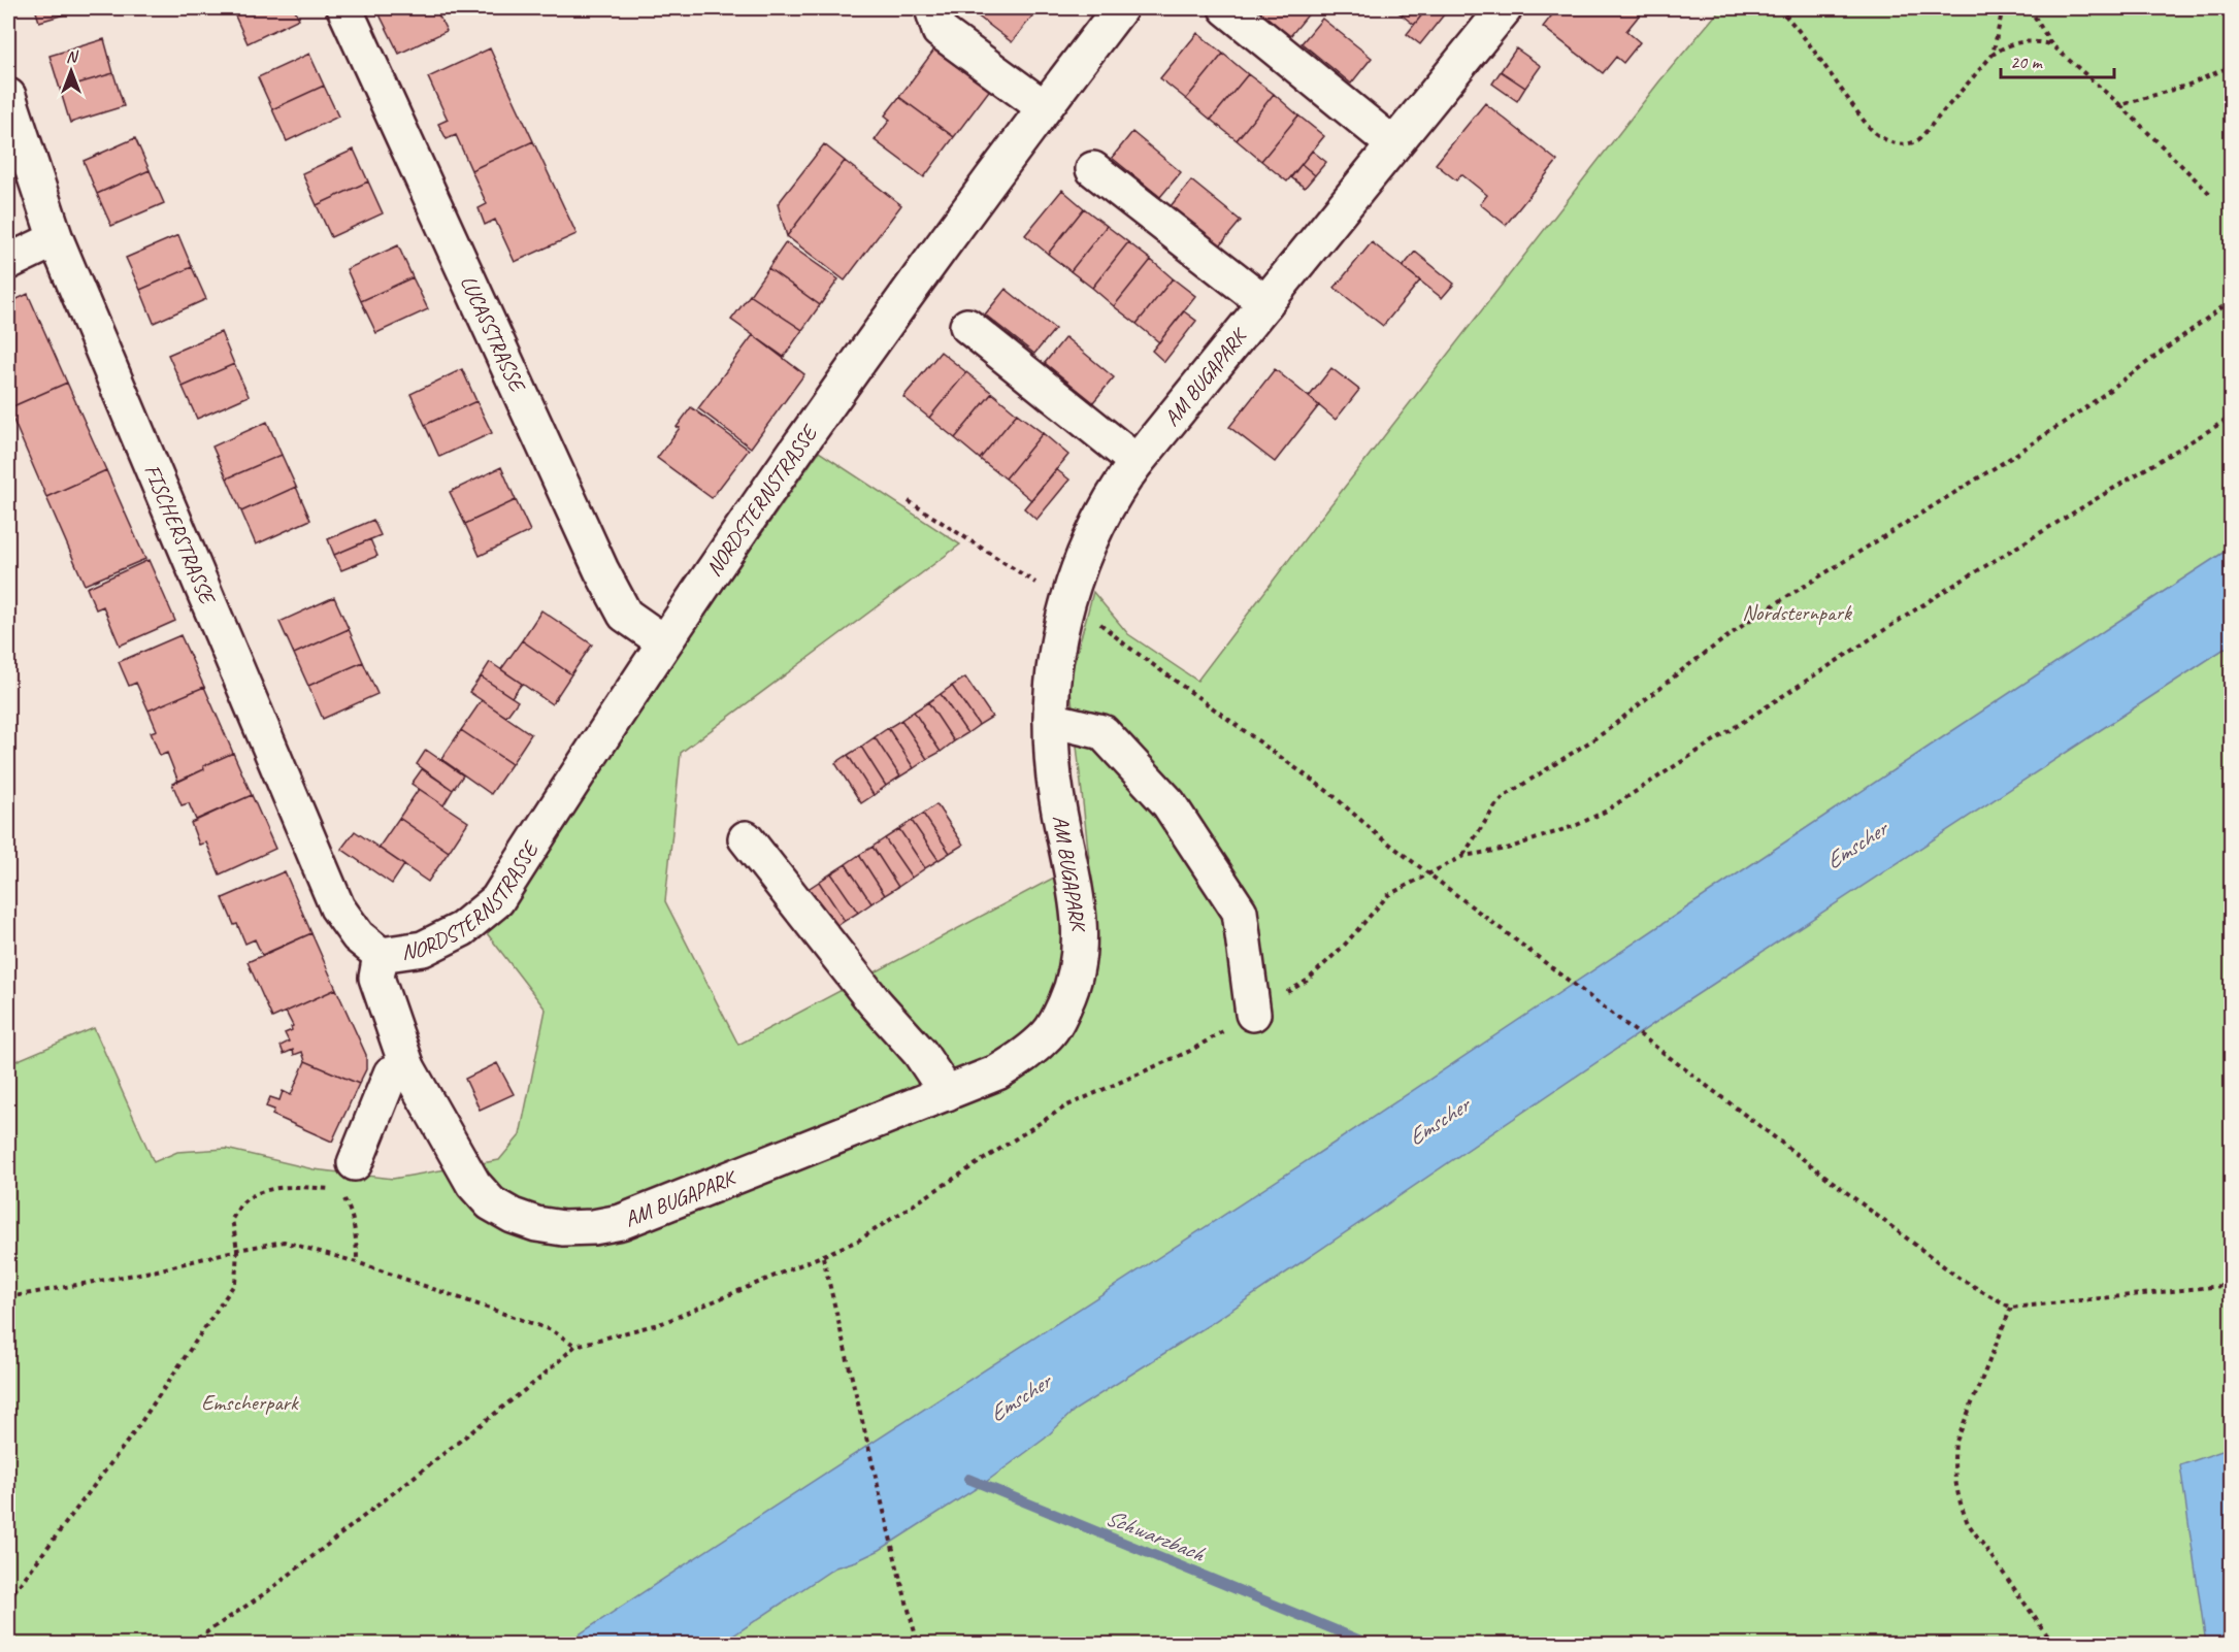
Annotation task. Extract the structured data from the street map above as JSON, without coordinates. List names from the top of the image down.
{
  "streets": {
    "street": [
      "LUCASSTRASSE",
      "AM BUGAPARK",
      "NORDSTERNSTRASSE",
      "FISCHERSTRASSE"
    ]
  },
  "crossings": [
    ["LUCASSTRASSE", "NORDSTERNSTRASSE"],
    ["AM BUGAPARK", "NORDSTERNSTRASSE"],
    ["AM BUGAPARK", "FISCHERSTRASSE"],
    ["NORDSTERNSTRASSE", "FISCHERSTRASSE"]
  ],
  "water": ["Emscher", "Schwarzbach"],
  "parks": ["Nordsternpark", "Emscherpark"],
  "scale_bar": "20 m",
  "north": "top"
}
